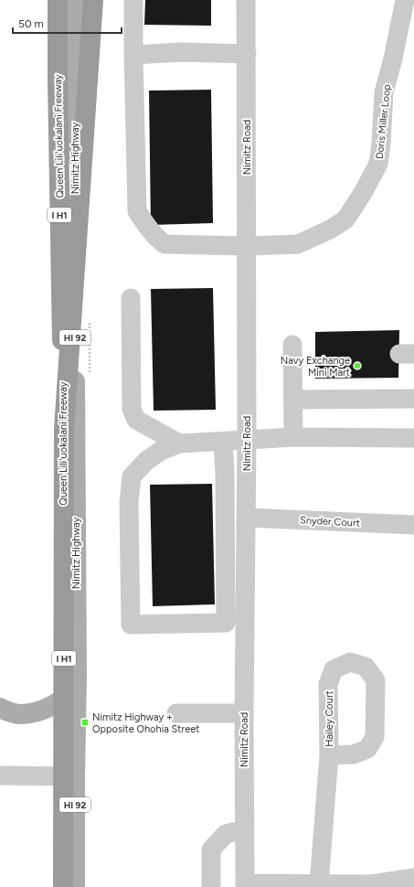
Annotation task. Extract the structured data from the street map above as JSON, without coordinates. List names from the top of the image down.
{
  "streets": {
    "highway": ["Queen Liliʻuokalani Freeway", "I H1"],
    "main road": ["Nimitz Highway", "HI 92"],
    "street": [
      "Doris Miller Loop",
      "Nimitz Road",
      "Snyder Court",
      "Hailey Court"
    ]
  },
  "crossings": [
    ["Doris Miller Loop", "Nimitz Road"],
    ["Nimitz Road", "Snyder Court"]
  ],
  "places": {
    "other": ["Navy Exchange Mini Mart"],
    "transit": ["Nimitz Highway + Opposite Ohohia Street"]
  },
  "scale_bar": "50 m"
}
